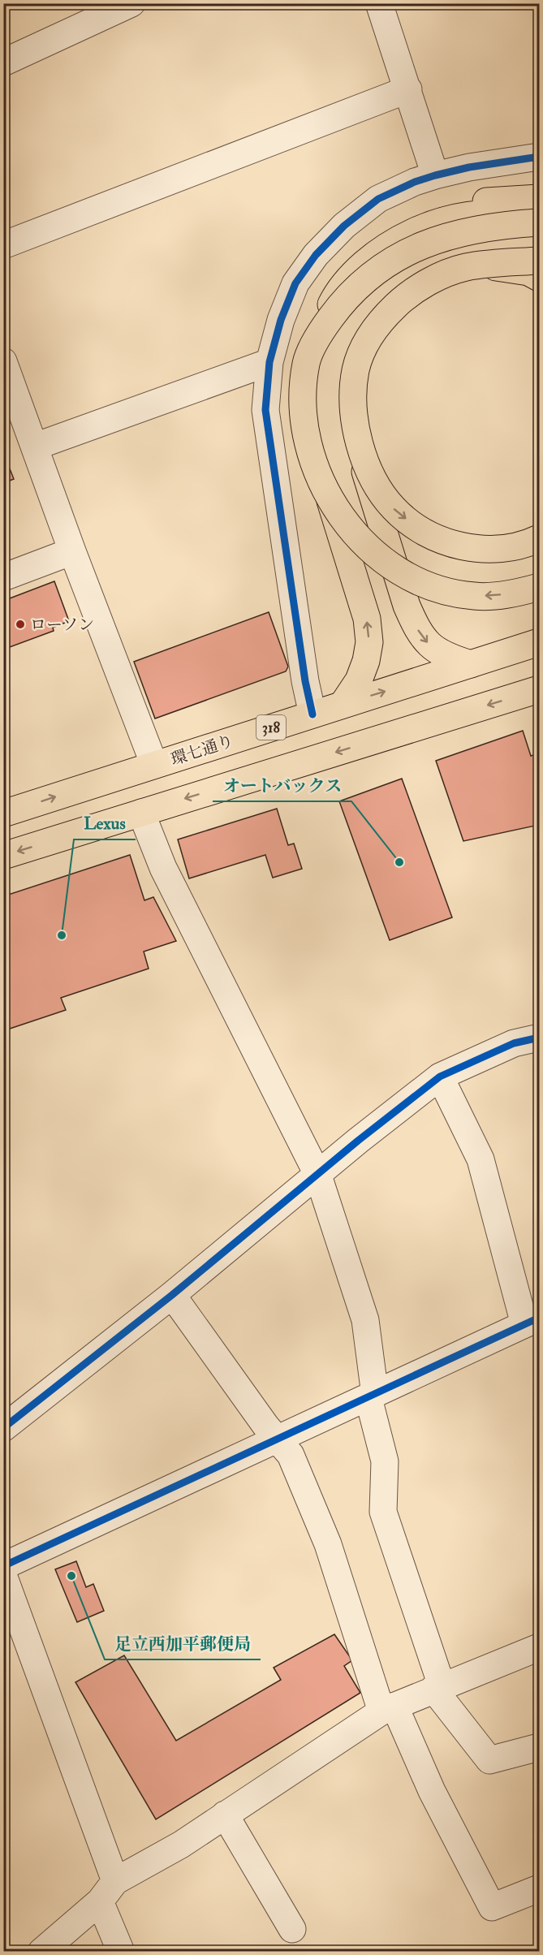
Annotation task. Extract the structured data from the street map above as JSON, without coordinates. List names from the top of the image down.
{
  "streets": {
    "main road": ["318", "環七通り"]
  },
  "places": [
    "ローソン",
    "オートバックス",
    "Lexus",
    "足立西加平郵便局"
  ]
}
